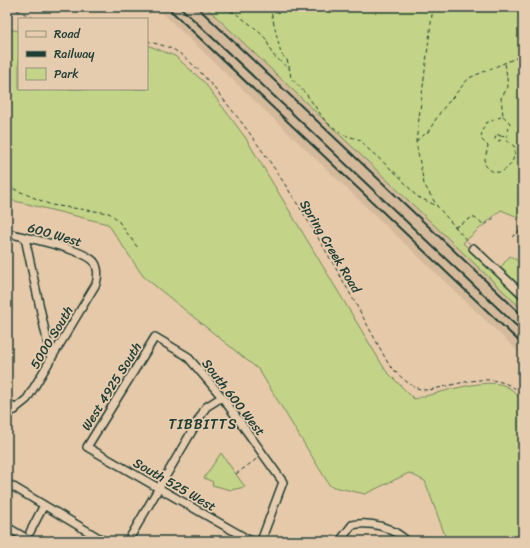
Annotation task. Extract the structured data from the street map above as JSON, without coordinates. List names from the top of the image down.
{
  "streets": {
    "street": [
      "600 West",
      "5000 South",
      "West 4925 South",
      "South 600 West",
      "South 525 West"
    ],
    "path": ["Spring Creek Road"]
  },
  "crossings": [
    ["600 West", "5000 South"],
    ["West 4925 South", "South 600 West"],
    ["West 4925 South", "South 525 West"]
  ],
  "districts": ["TIBBITTS"],
  "legend": ["Road", "Railway", "Park"]
}
